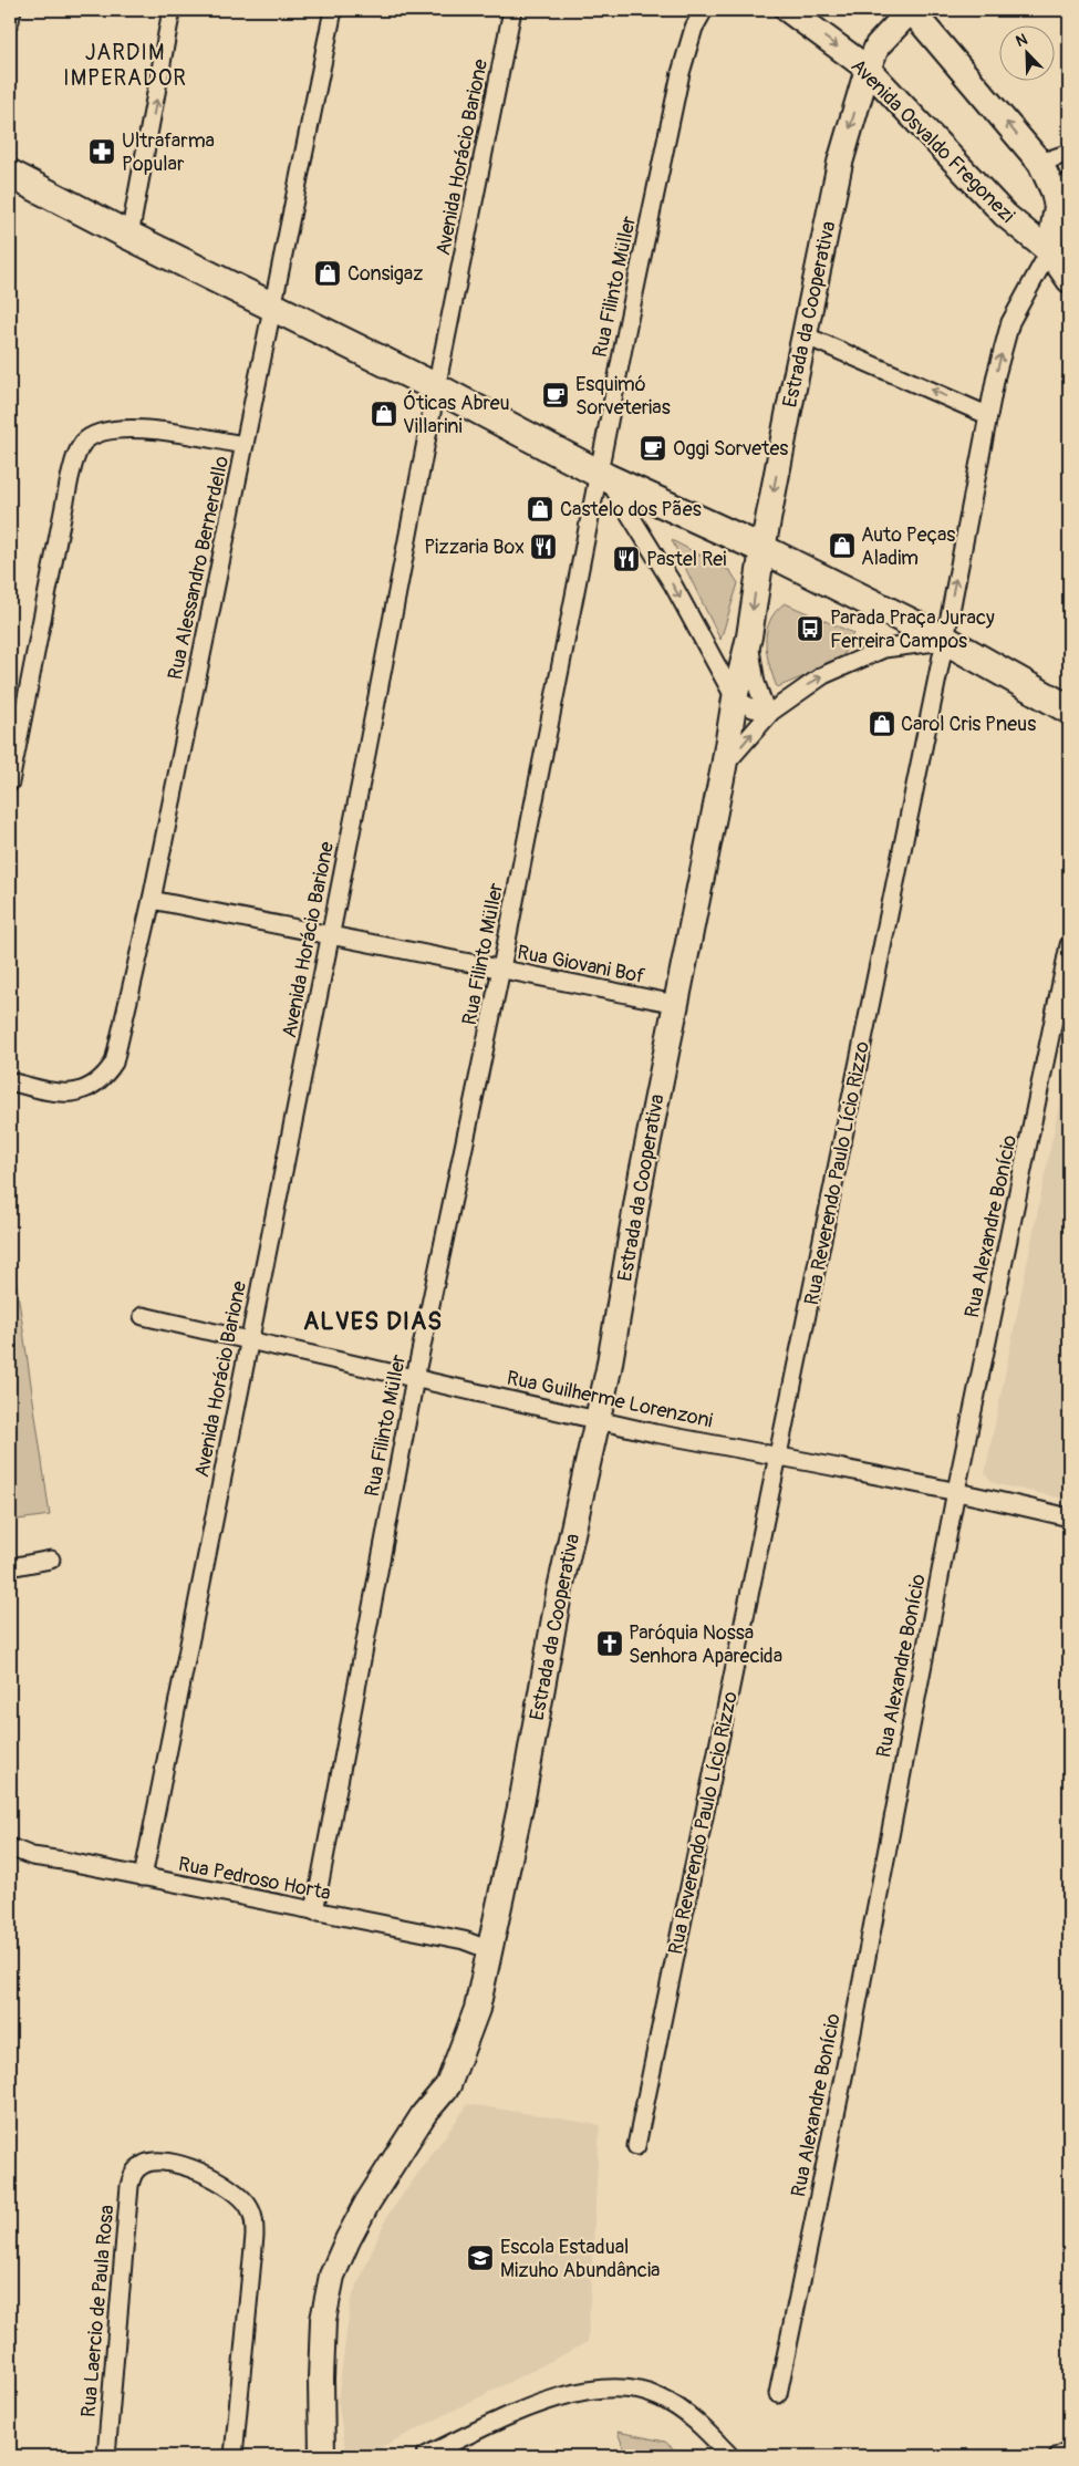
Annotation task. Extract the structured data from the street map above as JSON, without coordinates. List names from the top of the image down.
{
  "streets": {
    "street": [
      "Avenida Osvaldo Fregonezi",
      "Avenida Horácio Barione",
      "Rua Filinto Müller",
      "Estrada da Cooperativa",
      "Rua Alessandro Bernerdello",
      "Rua Giovani Bof",
      "Rua Reverendo Paulo Lício Rizzo",
      "Rua Alexandre Bonício",
      "Rua Guilherme Lorenzoni",
      "Rua Pedroso Horta",
      "Rua Laercio de Paula Rosa"
    ]
  },
  "crossings": [
    ["Avenida Osvaldo Fregonezi", "Estrada da Cooperativa"],
    ["Avenida Osvaldo Fregonezi", "Rua Reverendo Paulo Lício Rizzo"],
    ["Avenida Horácio Barione", "Rua Giovani Bof"],
    ["Avenida Horácio Barione", "Rua Guilherme Lorenzoni"],
    ["Avenida Horácio Barione", "Rua Pedroso Horta"],
    ["Rua Filinto Müller", "Rua Giovani Bof"],
    ["Rua Filinto Müller", "Rua Guilherme Lorenzoni"],
    ["Rua Filinto Müller", "Rua Pedroso Horta"],
    ["Estrada da Cooperativa", "Rua Giovani Bof"],
    ["Estrada da Cooperativa", "Rua Guilherme Lorenzoni"],
    ["Estrada da Cooperativa", "Rua Pedroso Horta"],
    ["Rua Alessandro Bernerdello", "Rua Giovani Bof"],
    ["Rua Reverendo Paulo Lício Rizzo", "Rua Guilherme Lorenzoni"],
    ["Rua Alexandre Bonício", "Rua Guilherme Lorenzoni"]
  ],
  "districts": ["JARDIM IMPERADOR", "ALVES DIAS"],
  "places": {
    "pharmacy": ["Ultrafarma Popular"],
    "shop": [
      "Consigaz",
      "Óticas Abreu Villarini",
      "Castelo dos Pães",
      "Auto Peças Aladim",
      "Carol Cris Pneus"
    ],
    "cafe": ["Esquimó Sorveterias", "Oggi Sorvetes"],
    "restaurant": ["Pizzaria Box", "Pastel Rei"],
    "bus stop": ["Parada Praça Juracy Ferreira Campos"],
    "church": ["Paróquia Nossa Senhora Aparecida"],
    "school or university": ["Escola Estadual Mizuho Abundância"]
  },
  "north": "top left"
}
